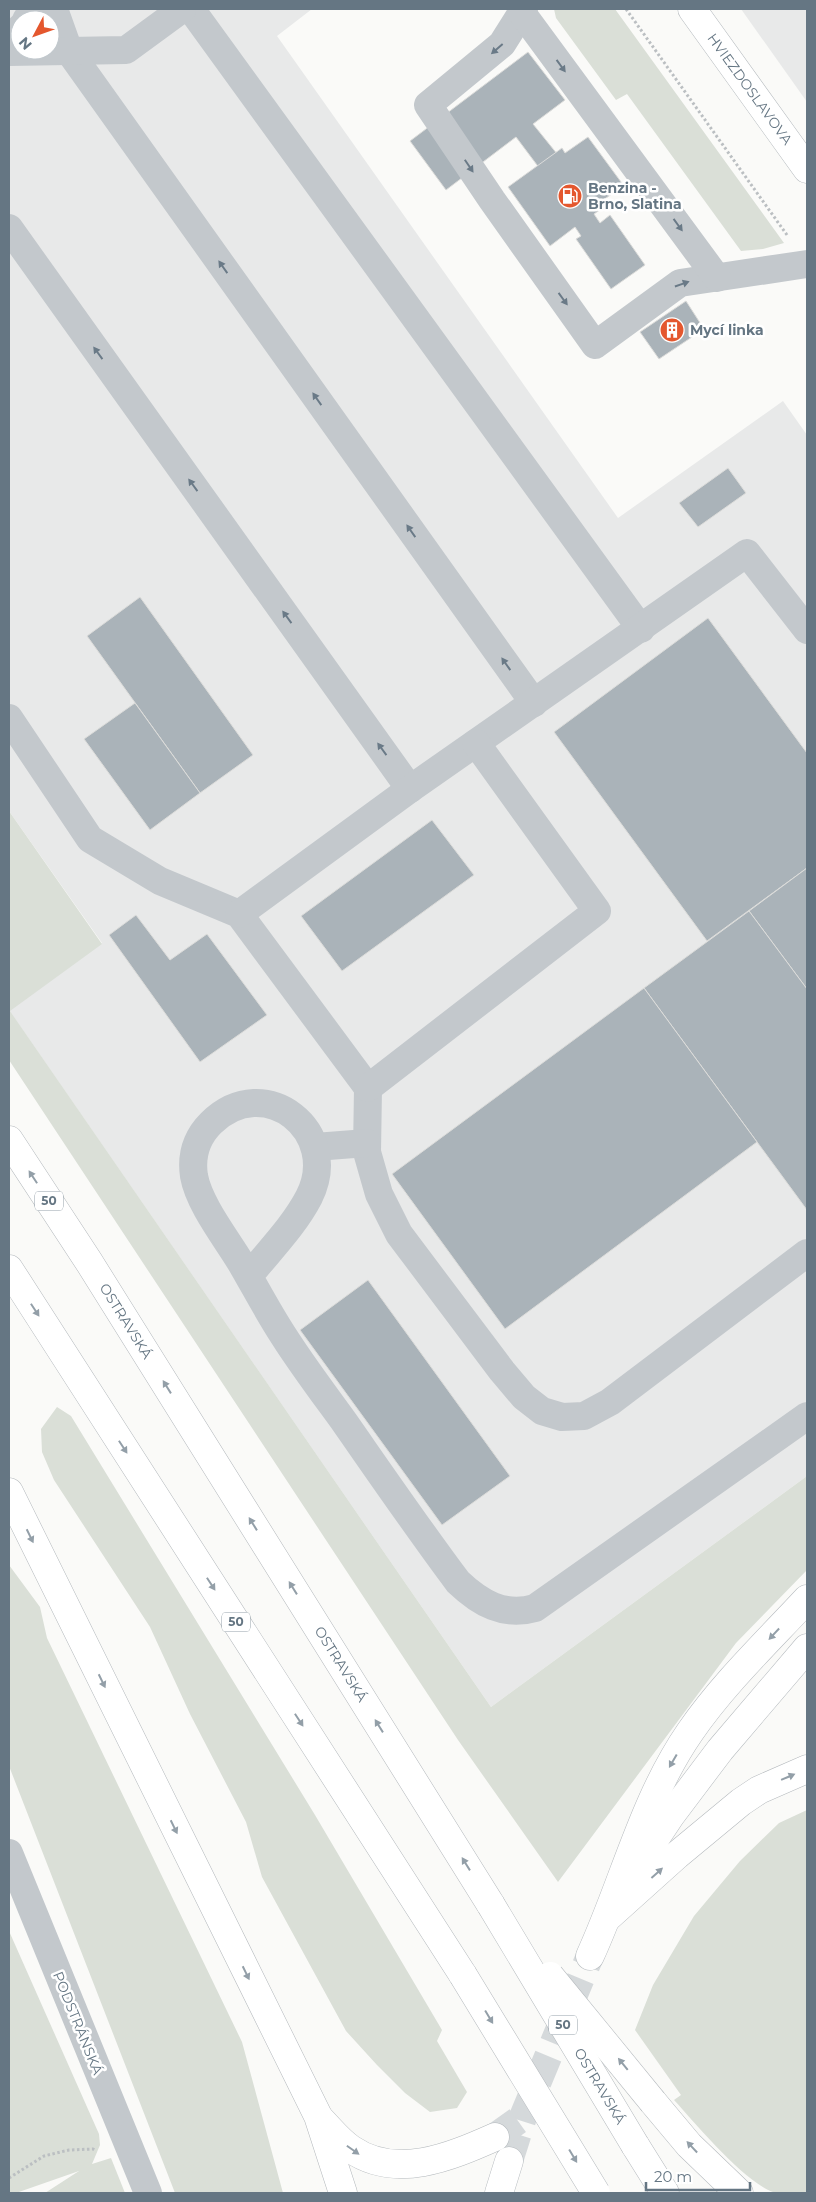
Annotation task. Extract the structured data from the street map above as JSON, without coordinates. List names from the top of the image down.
{
  "streets": {
    "main road": ["HVIEZDOSLAVOVA", "50", "OSTRAVSKÁ"],
    "street": ["PODSTRÁNSKÁ"]
  },
  "crossings": [
    ["50", "OSTRAVSKÁ"]
  ],
  "places": {
    "fuel station": ["Benzina - Brno, Slatina"],
    "building": ["Mycí linka"]
  },
  "scale_bar": "20 m",
  "north": "bottom left"
}
